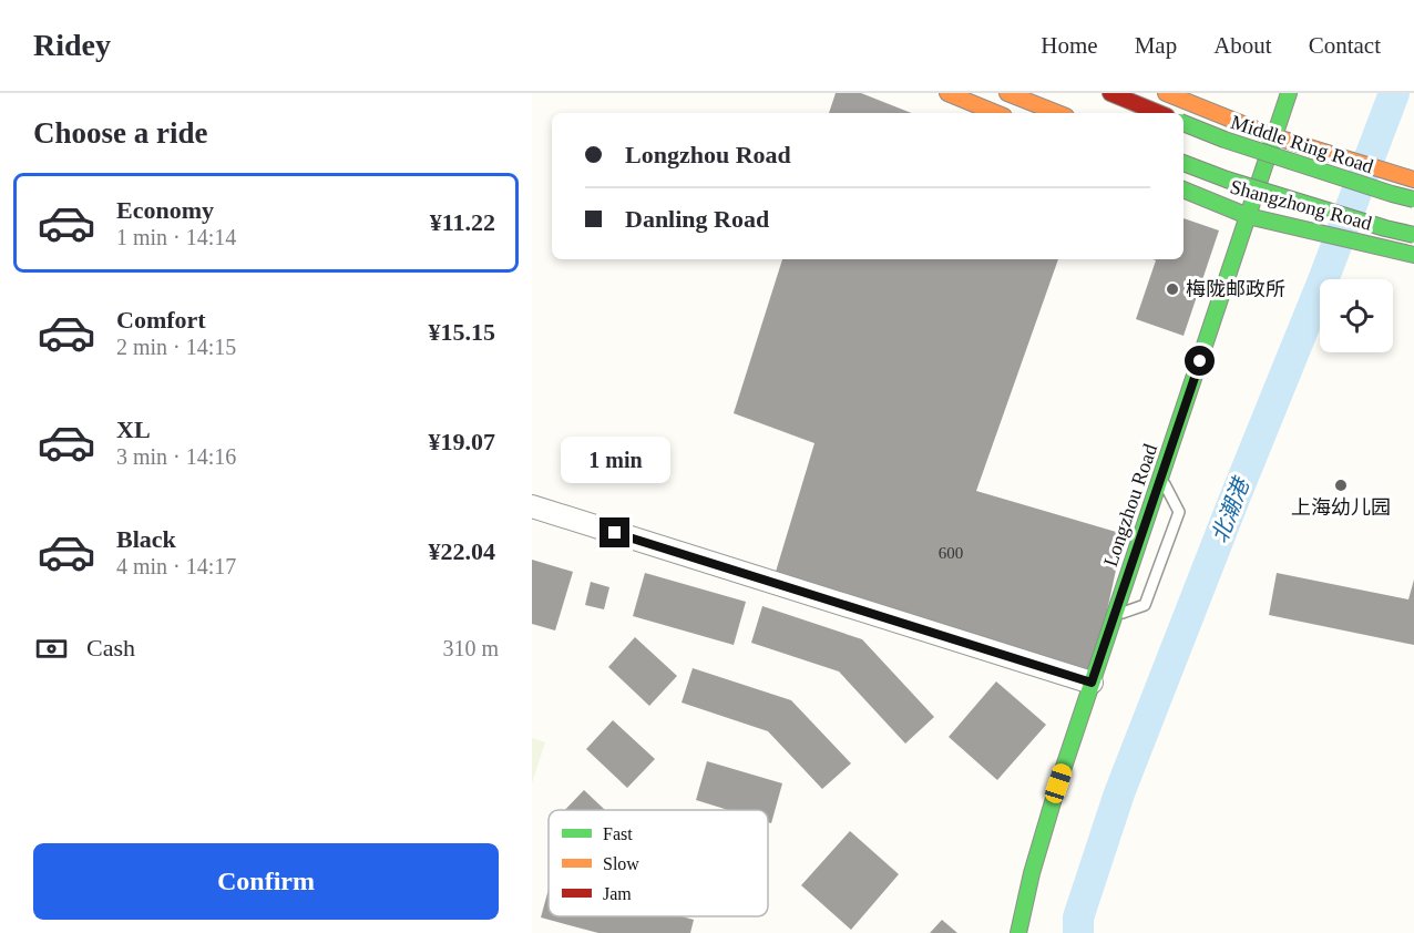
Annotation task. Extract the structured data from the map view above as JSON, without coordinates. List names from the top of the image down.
{
  "streets": {
    "main road": ["Middle Ring Road", "Shangzhong Road", "Longzhou Road"]
  },
  "crossings": [
    ["Shangzhong Road", "Longzhou Road"]
  ],
  "water": ["北潮港"],
  "places": ["梅陇邮政所", "上海幼儿园"],
  "house_numbers": ["600"],
  "legend": ["Fast", "Slow", "Jam"],
  "page": {
    "header": "Ridey",
    "nav": [
      "Home",
      "Map",
      "About",
      "Contact"
    ],
    "heading": "Choose a ride",
    "banner": ["Longzhou Road", "Danling Road"],
    "list": [
      {
        "name": "Economy",
        "note": "1 min · 14:14",
        "value": "¥11.22"
      },
      {
        "name": "Comfort",
        "note": "2 min · 14:15",
        "value": "¥15.15"
      },
      {
        "name": "XL",
        "note": "3 min · 14:16",
        "value": "¥19.07"
      },
      {
        "name": "Black",
        "note": "4 min · 14:17",
        "value": "¥22.04"
      }
    ],
    "bubble": "1 min",
    "pay": ["Cash", "310 m"],
    "buttons": "Confirm"
  }
}
